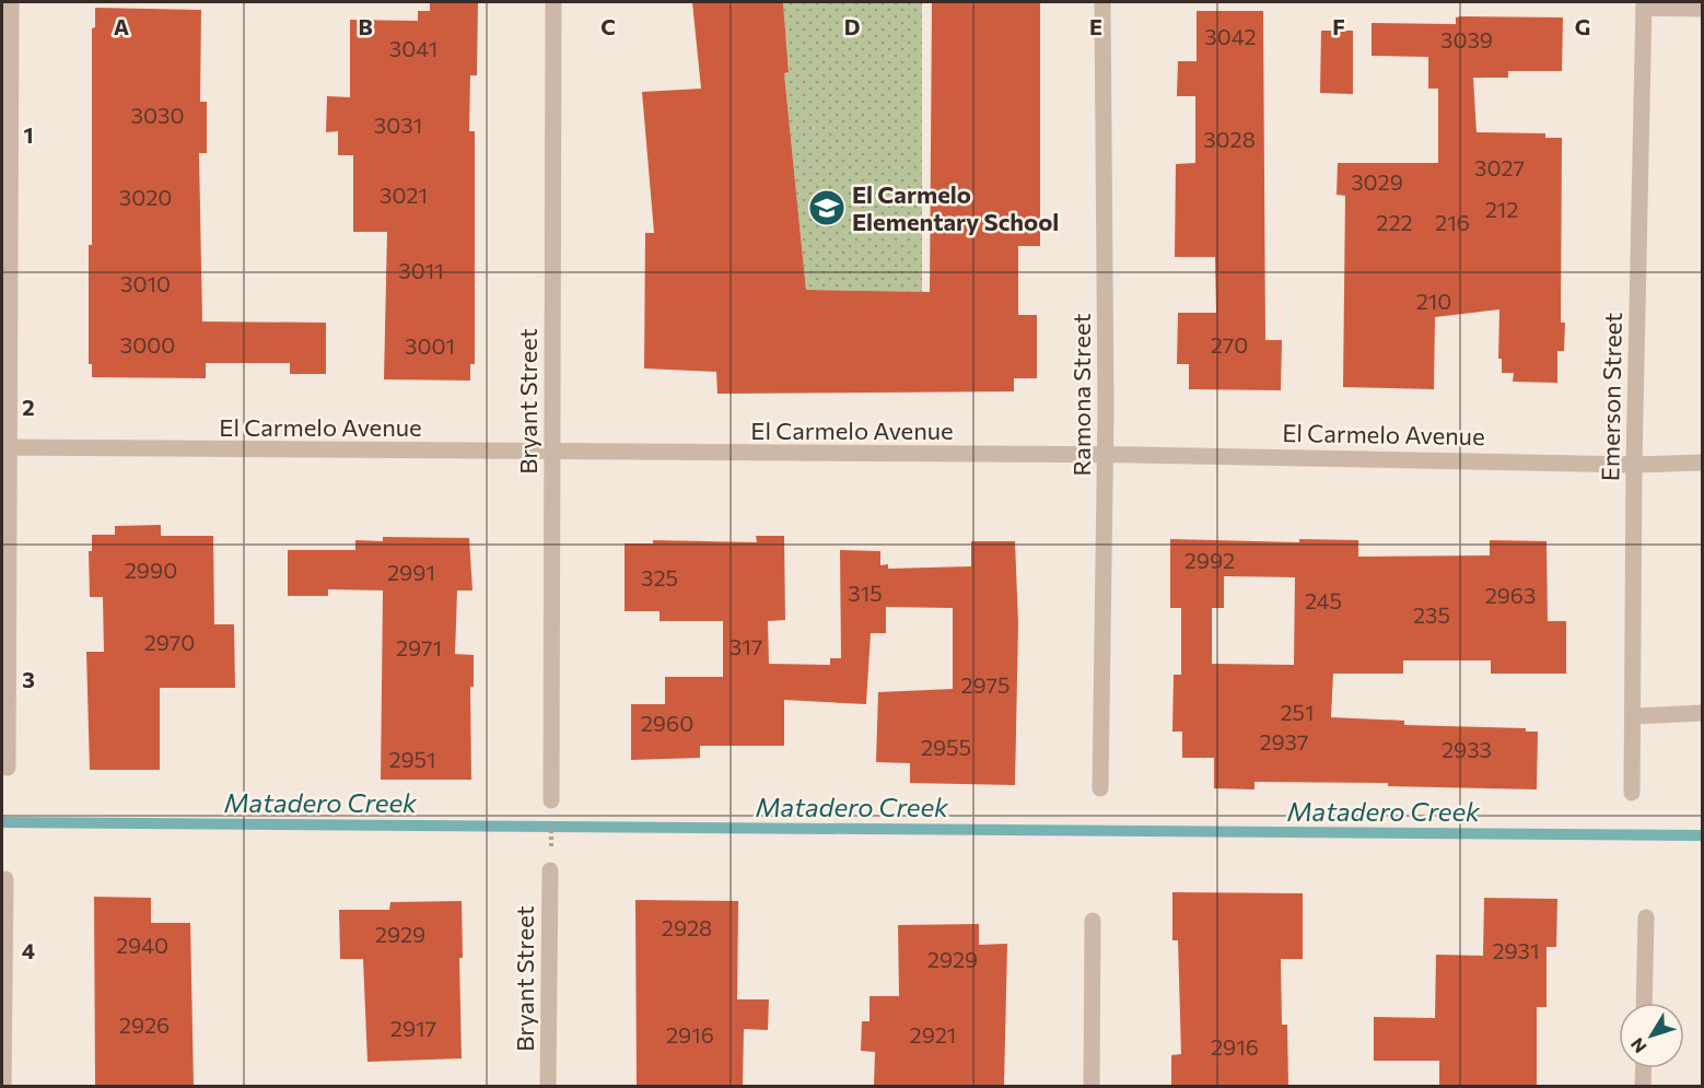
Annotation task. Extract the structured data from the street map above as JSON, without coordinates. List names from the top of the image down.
{
  "streets": {
    "street": [
      "Ramona Street",
      "Emerson Street",
      "Bryant Street",
      "El Carmelo Avenue"
    ]
  },
  "crossings": [
    ["Ramona Street", "El Carmelo Avenue"],
    ["Emerson Street", "El Carmelo Avenue"],
    ["Bryant Street", "El Carmelo Avenue"]
  ],
  "water": ["Matadero Creek"],
  "places": {
    "school or university": ["El Carmelo Elementary School"]
  },
  "house_numbers": [
    "3042",
    "3039",
    "3041",
    "3030",
    "3031",
    "3028",
    "3027",
    "3029",
    "3021",
    "3020",
    "212",
    "222",
    "216",
    "3011",
    "3010",
    "210",
    "3000",
    "270",
    "3001",
    "2992",
    "2990",
    "2991",
    "325",
    "315",
    "2963",
    "245",
    "235",
    "2970",
    "317",
    "2971",
    "2975",
    "251",
    "2960",
    "2937",
    "2955",
    "2933",
    "2951",
    "2928",
    "2929",
    "2940",
    "2931",
    "2929",
    "2926",
    "2917",
    "2916",
    "2921",
    "2916"
  ],
  "north": "bottom left",
  "grid": {
    "columns": [
      "A",
      "B",
      "C",
      "D",
      "E",
      "F",
      "G"
    ],
    "rows": [
      "1",
      "2",
      "3",
      "4"
    ]
  }
}
